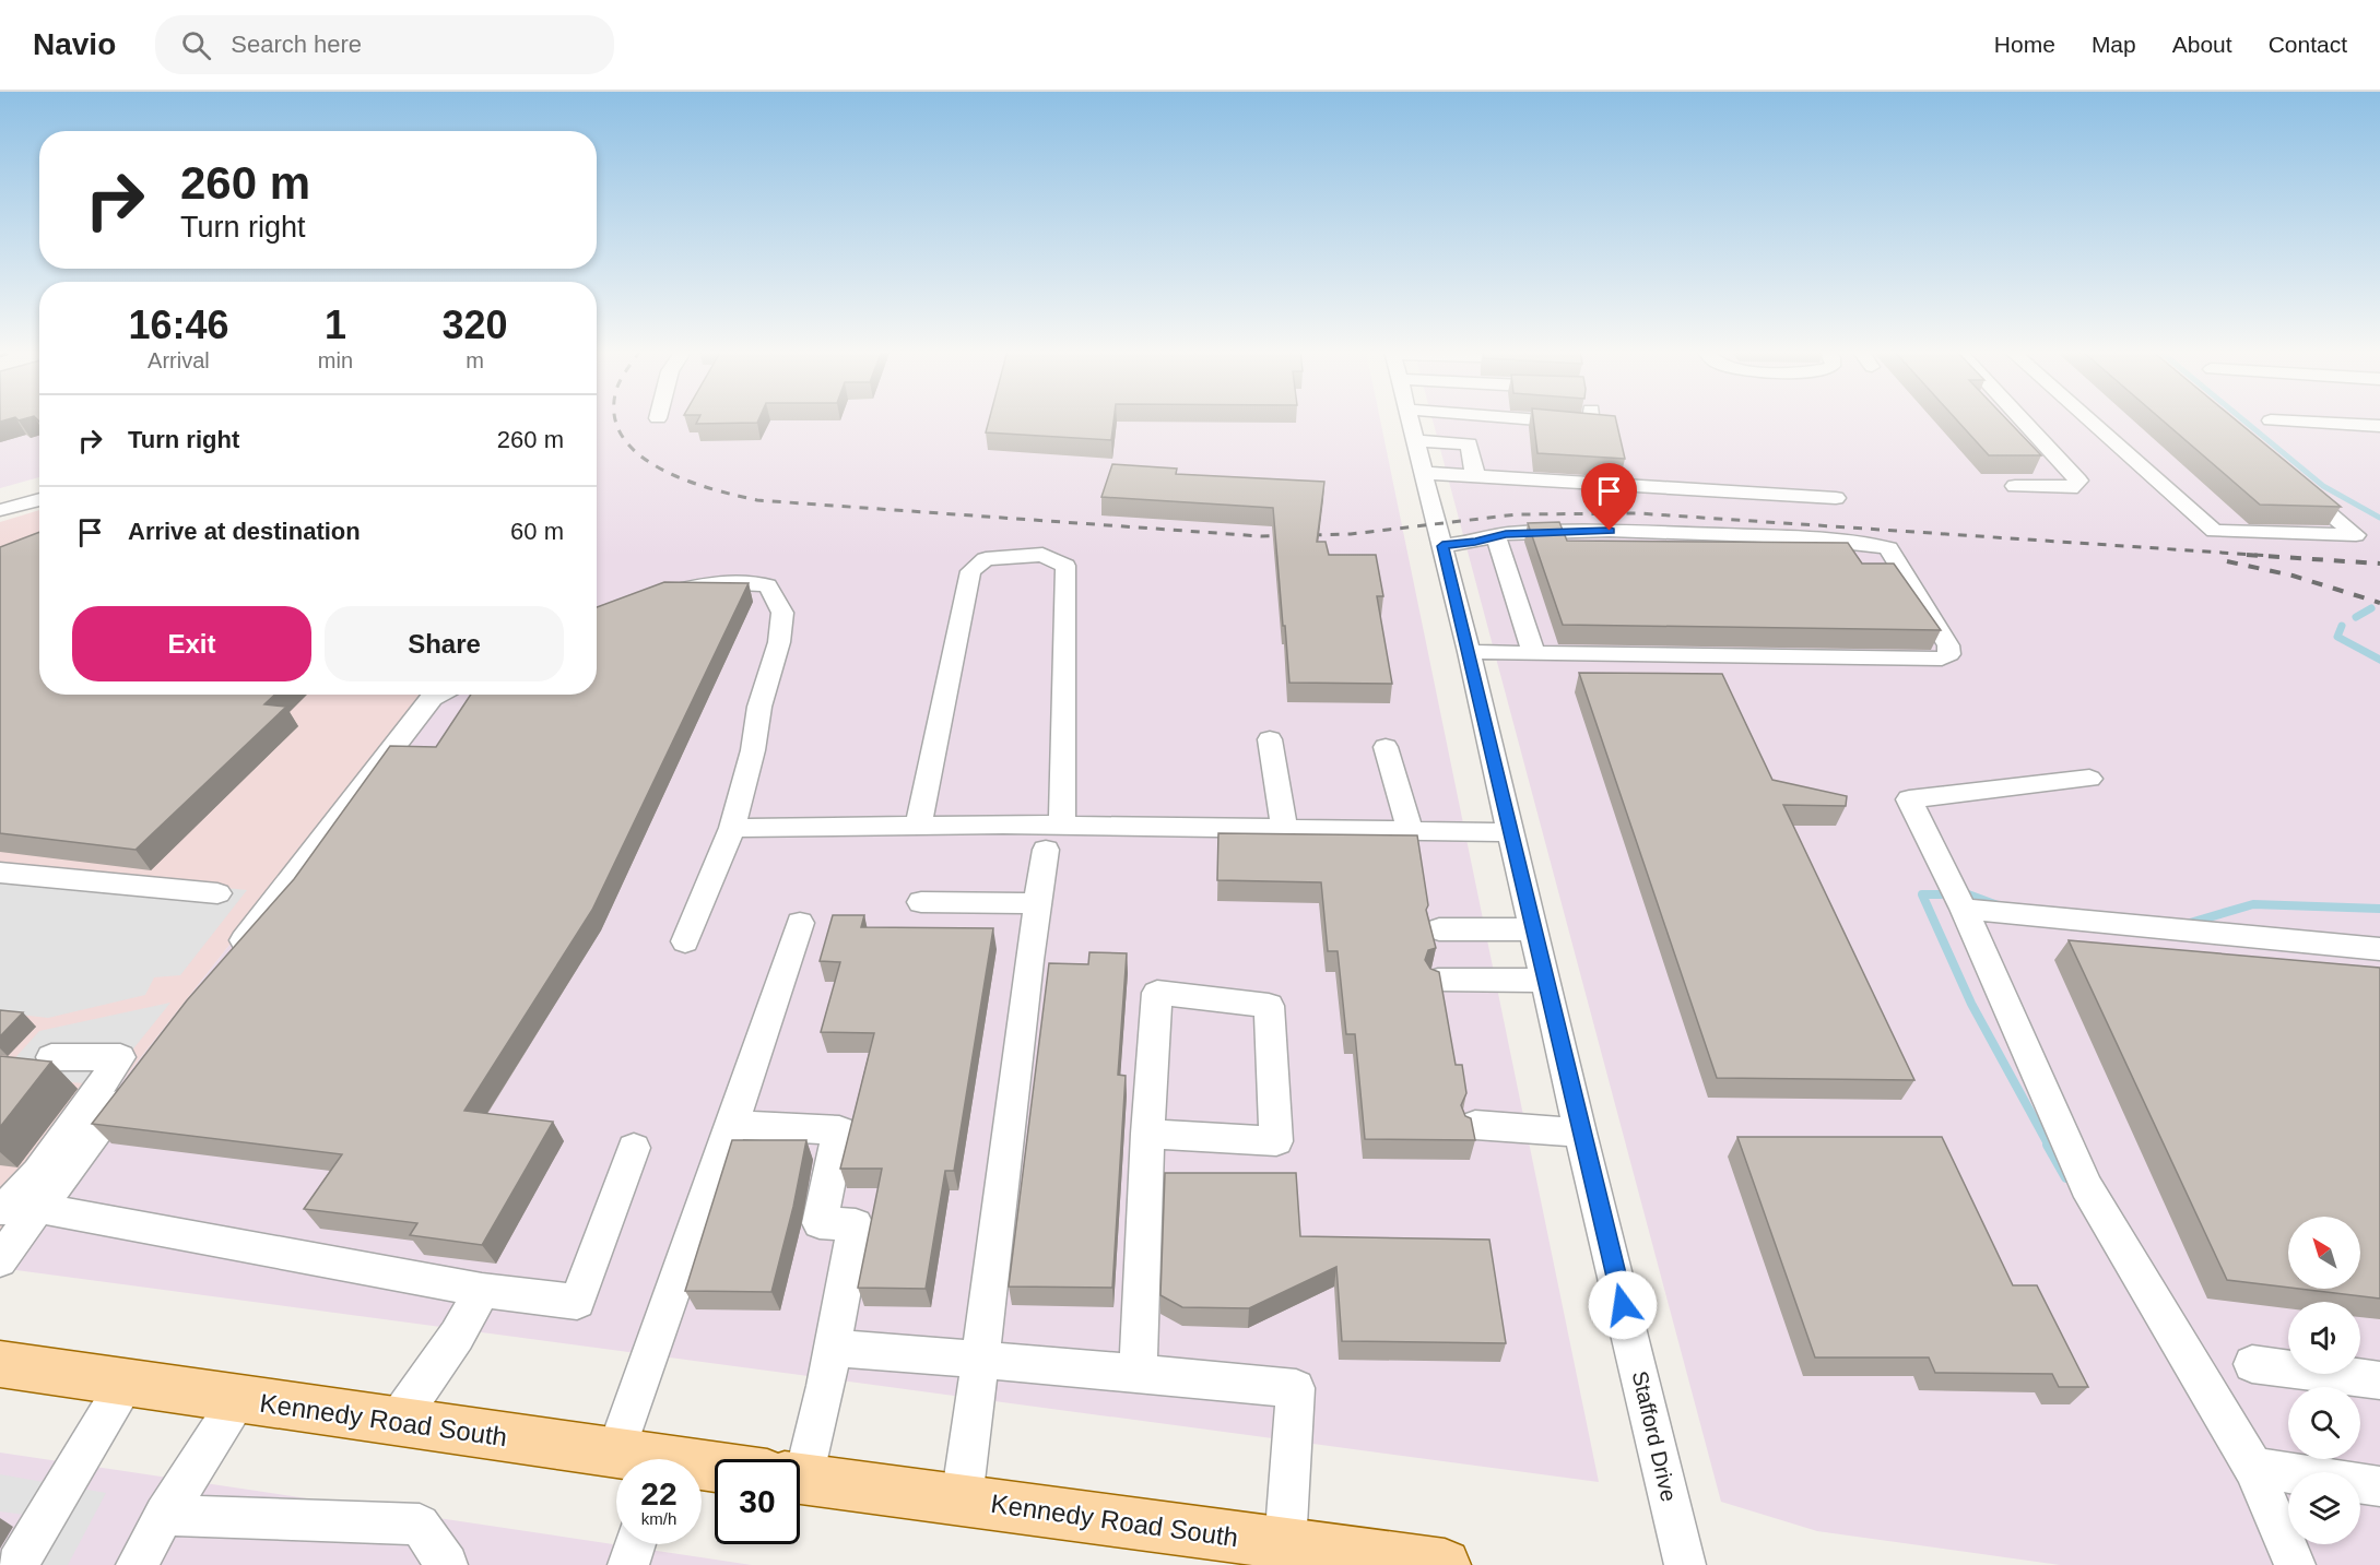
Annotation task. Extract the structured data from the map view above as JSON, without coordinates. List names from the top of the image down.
{
  "streets": {
    "main road": ["Kennedy Road South"],
    "street": ["Stafford Drive"]
  },
  "north": "top left",
  "page": {
    "header": "Navio",
    "search": "Search here",
    "nav": [
      "Home",
      "Map",
      "About",
      "Contact"
    ],
    "turn": ["260 m", "Turn right"],
    "eta": [
      "16:46",
      "Arrival",
      "1",
      "min",
      "320",
      "m"
    ],
    "list": [
      {
        "name": "Turn right",
        "value": "260 m"
      },
      {
        "name": "Arrive at destination",
        "value": "60 m"
      }
    ],
    "buttons": ["Exit", "Share"],
    "speed": "22 km/h",
    "limit": "30"
  }
}
